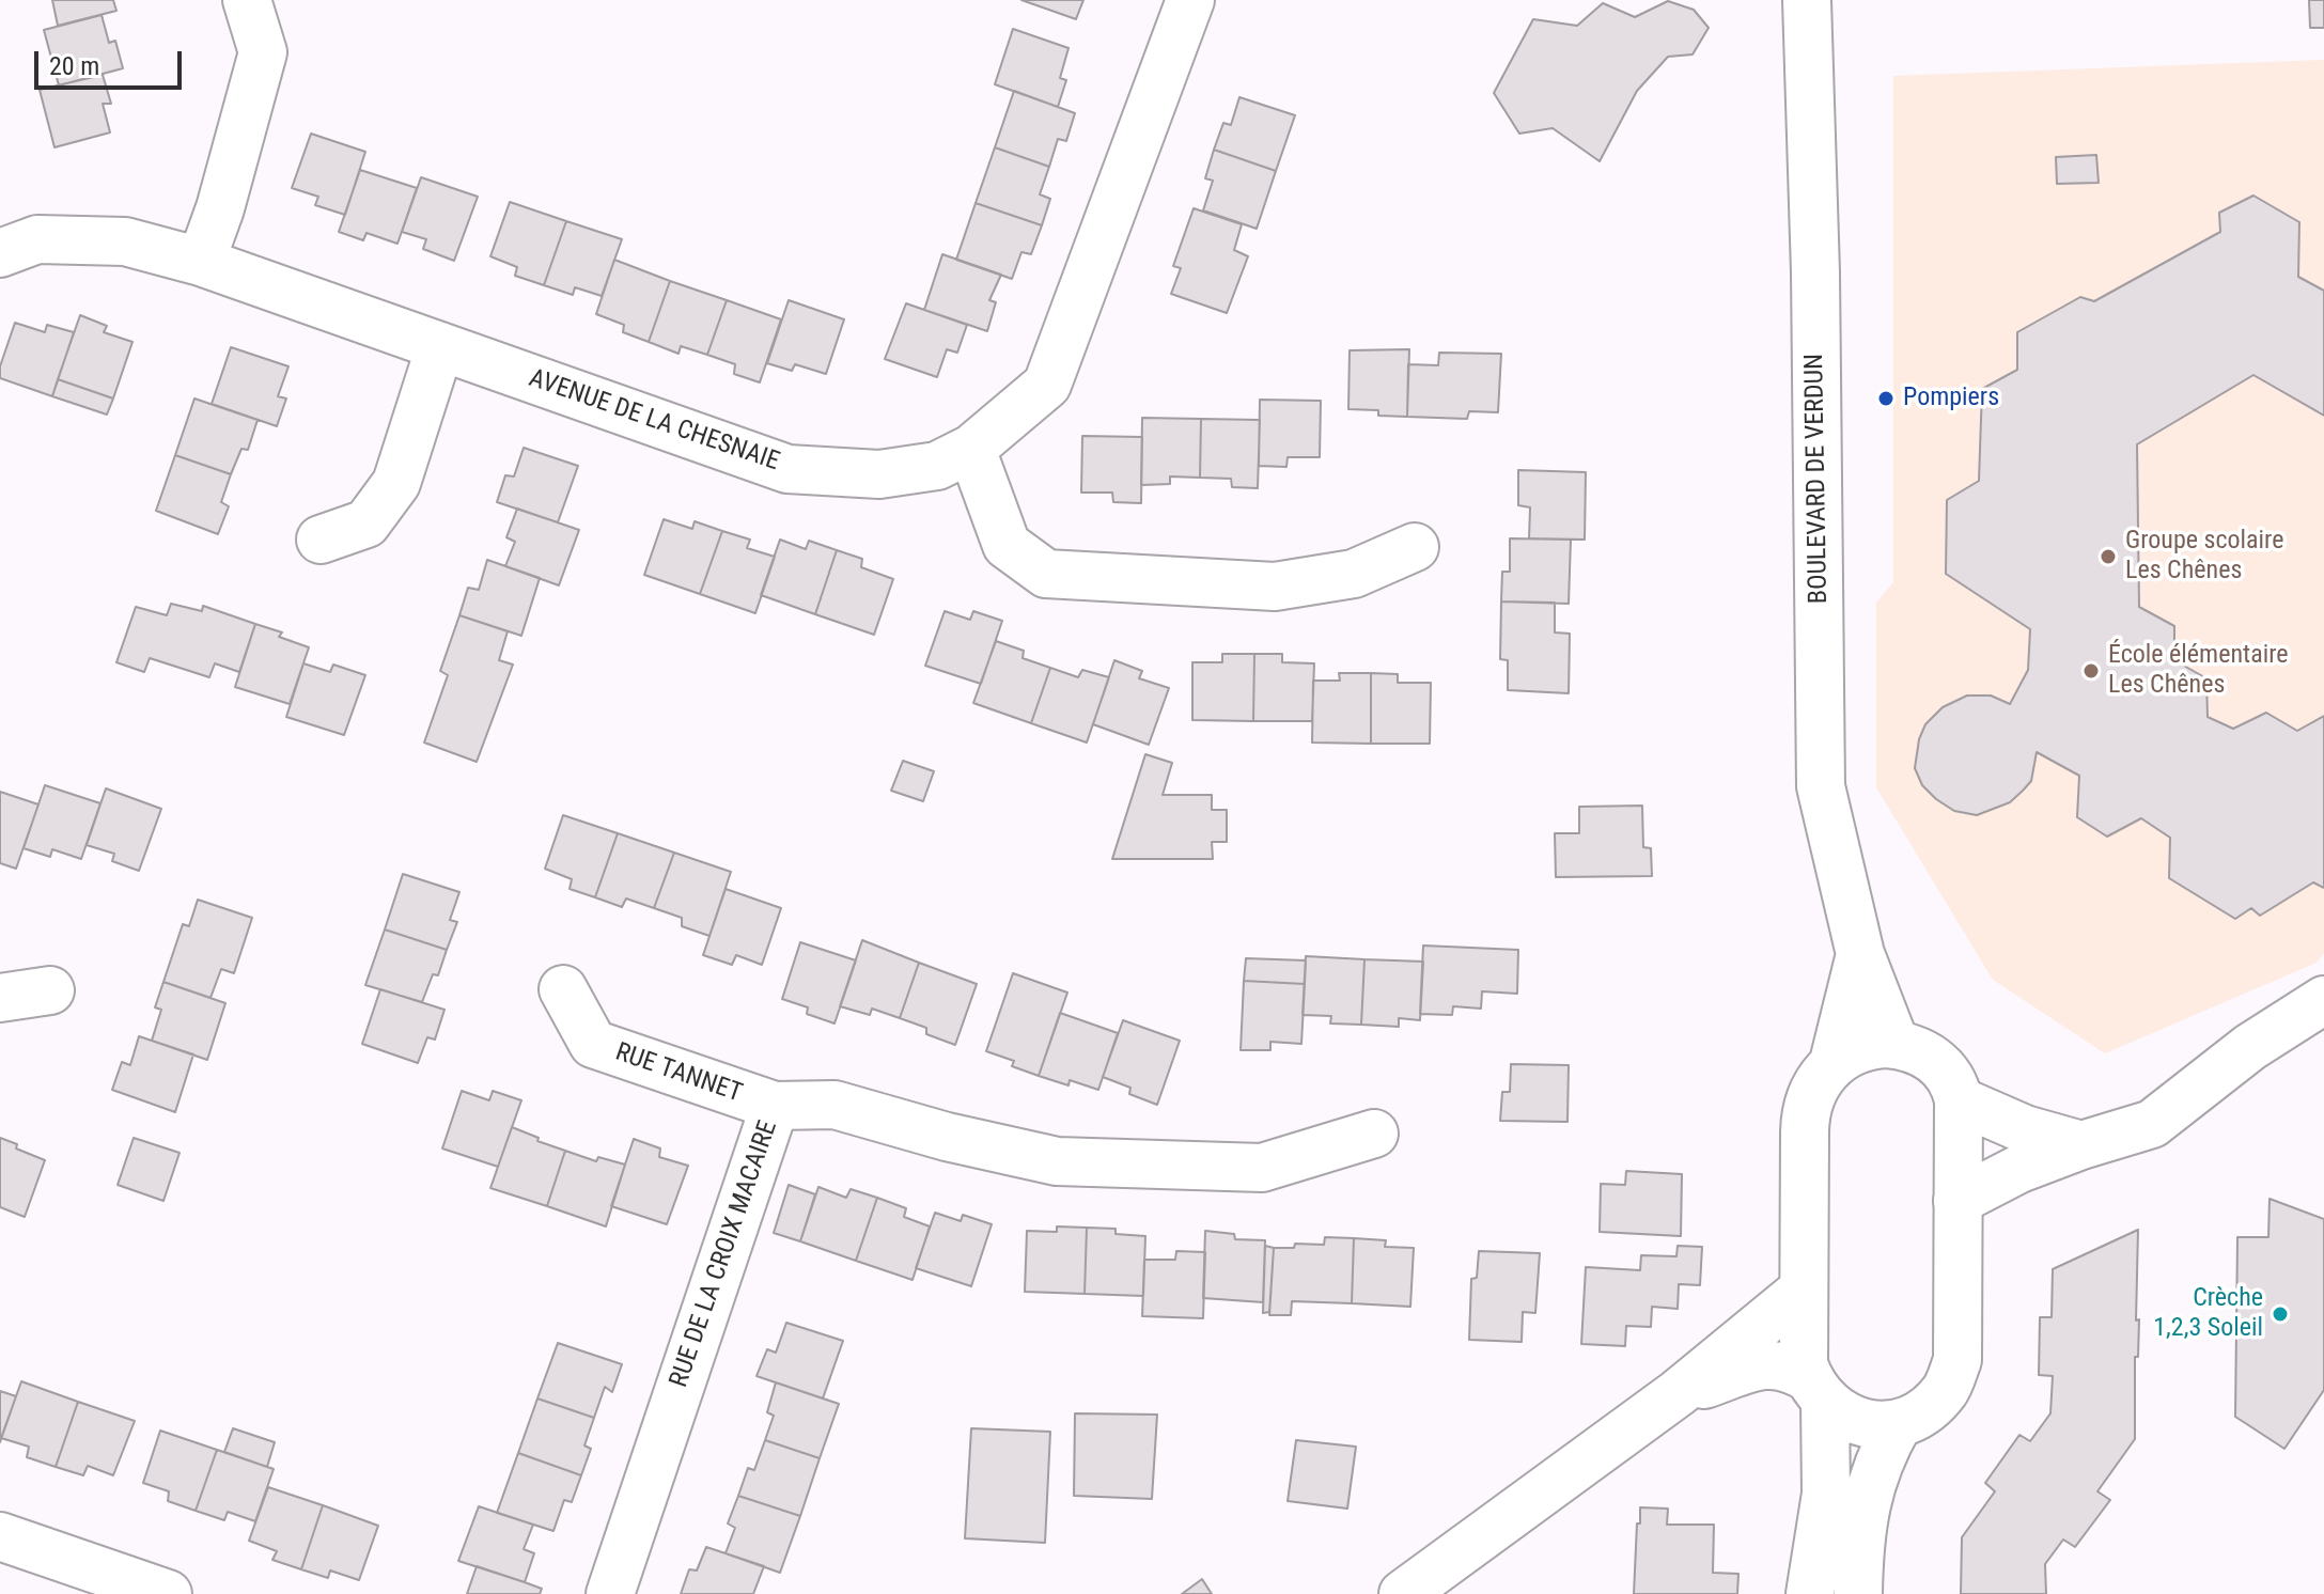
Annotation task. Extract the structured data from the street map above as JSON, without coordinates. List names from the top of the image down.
{
  "streets": {
    "street": [
      "AVENUE DE LA CHESNAIE",
      "BOULEVARD DE VERDUN",
      "RUE TANNET",
      "RUE DE LA CROIX MACAIRE"
    ]
  },
  "crossings": [
    ["RUE TANNET", "RUE DE LA CROIX MACAIRE"]
  ],
  "places": [
    "Pompiers",
    "Groupe scolaire Les Chênes",
    "École élémentaire Les Chênes",
    "Crèche 1,2,3 Soleil"
  ],
  "scale_bar": "20 m"
}
